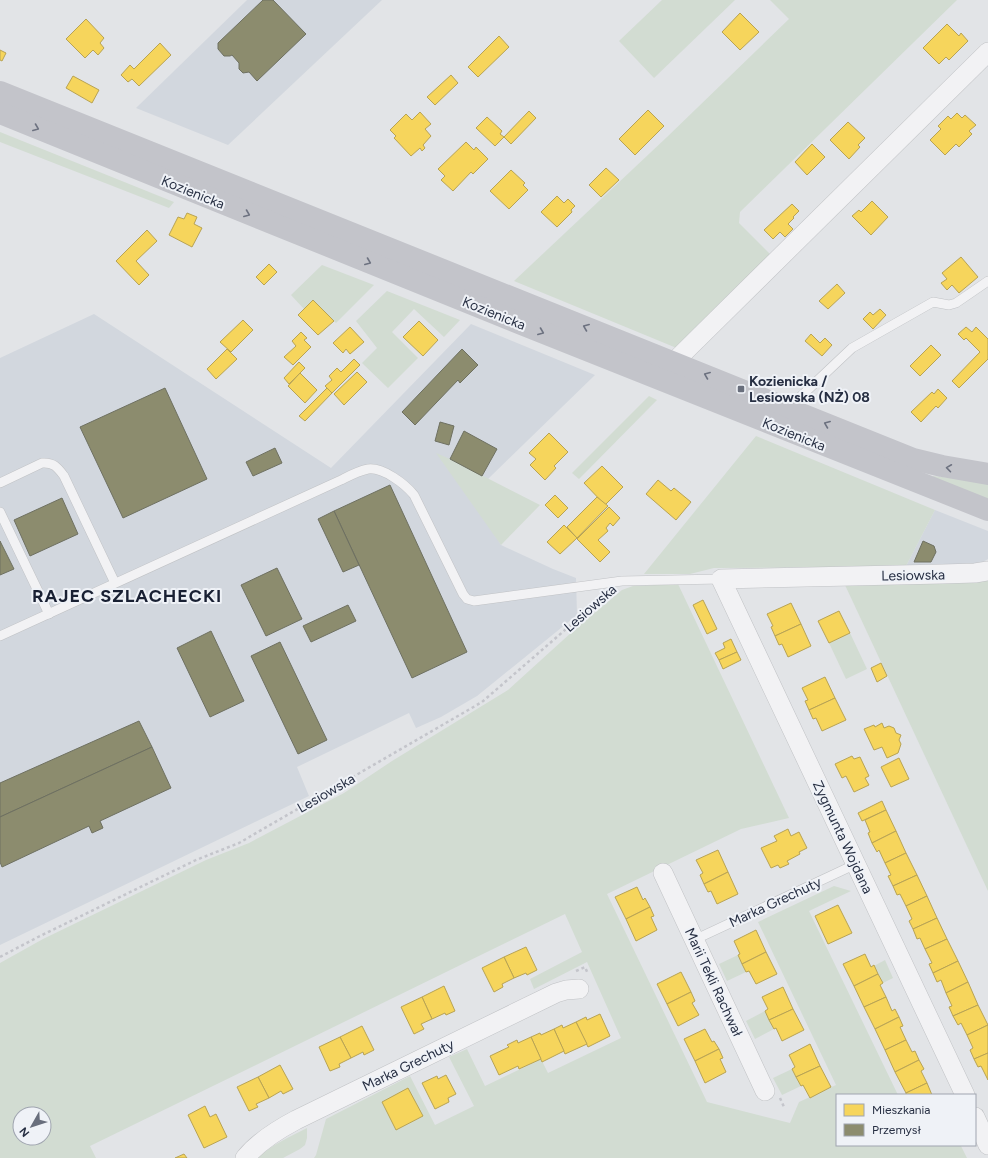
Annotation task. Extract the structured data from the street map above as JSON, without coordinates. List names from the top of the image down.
{
  "streets": {
    "main road": ["Kozienicka"],
    "street": [
      "Lesiowska",
      "Zygmunta Wojdana",
      "Marka Grechuty",
      "Marii Tekli Rachwał"
    ]
  },
  "crossings": [
    ["Lesiowska", "Zygmunta Wojdana"],
    ["Zygmunta Wojdana", "Marka Grechuty"],
    ["Marka Grechuty", "Marii Tekli Rachwał"]
  ],
  "districts": ["RAJEC SZLACHECKI"],
  "places": {
    "transit": ["Kozienicka / Lesiowska (NŻ) 08"]
  },
  "legend": ["Mieszkania", "Przemysł"],
  "north": "bottom left"
}
